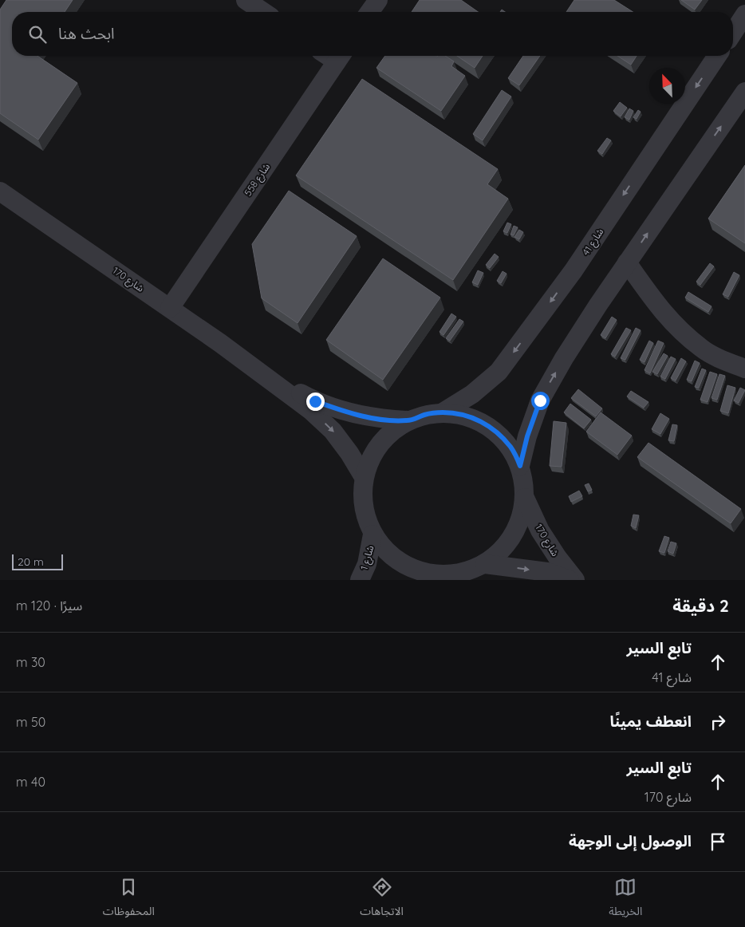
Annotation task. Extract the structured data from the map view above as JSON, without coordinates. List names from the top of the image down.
{
  "streets": {
    "street": [
      "شارع 558",
      "شارع 41",
      "شارع 170",
      "شارع 1"
    ]
  },
  "crossings": [
    ["شارع 558", "شارع 170"]
  ],
  "scale_bar": "20 m",
  "north": "top left",
  "page": {
    "search": "ابحث هنا",
    "scale": "20 m",
    "heading": ["2 دقيقة", "سيرًا · 120 m"],
    "list": [
      ["تابع السير", "شارع 41", "30 m"],
      ["انعطف يمينًا", "50 m"],
      ["تابع السير", "شارع 170", "40 m"],
      "الوصول إلى الوجهة"
    ],
    "nav": ["الخريطة", "الاتجاهات", "المحفوظات"]
  }
}
